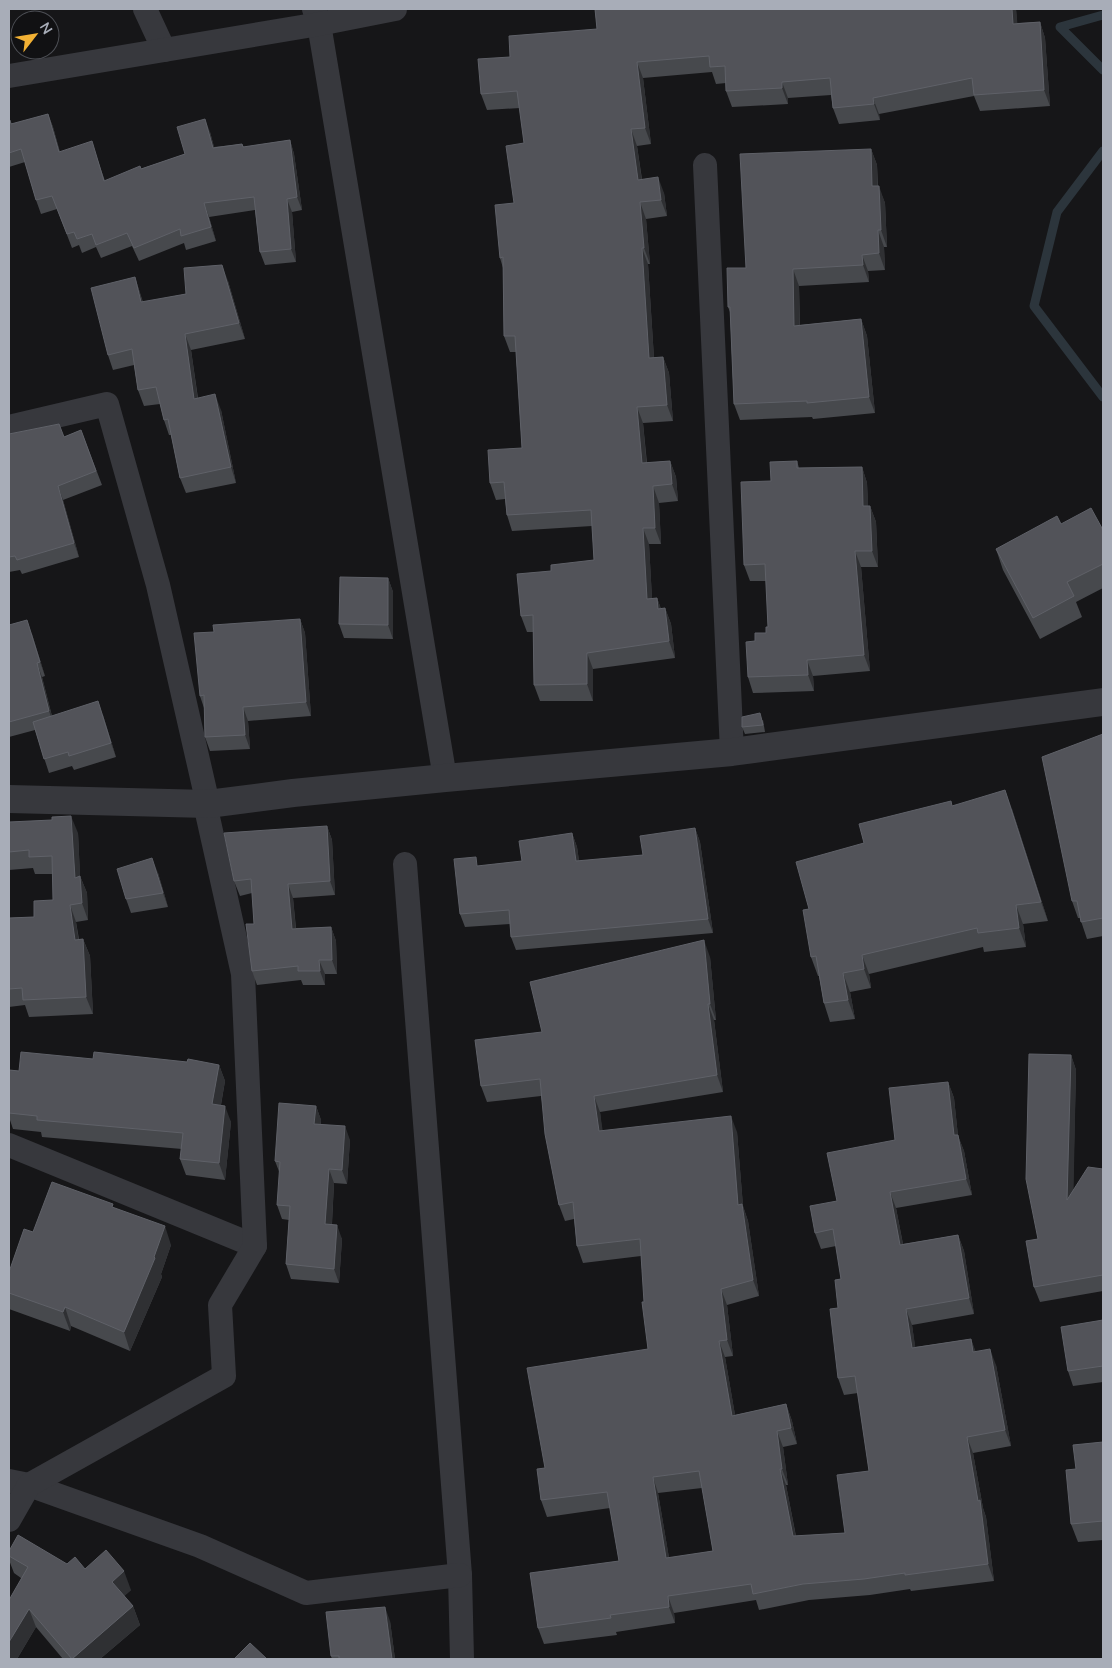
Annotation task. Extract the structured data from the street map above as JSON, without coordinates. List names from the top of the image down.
{
  "north": "top right"
}
